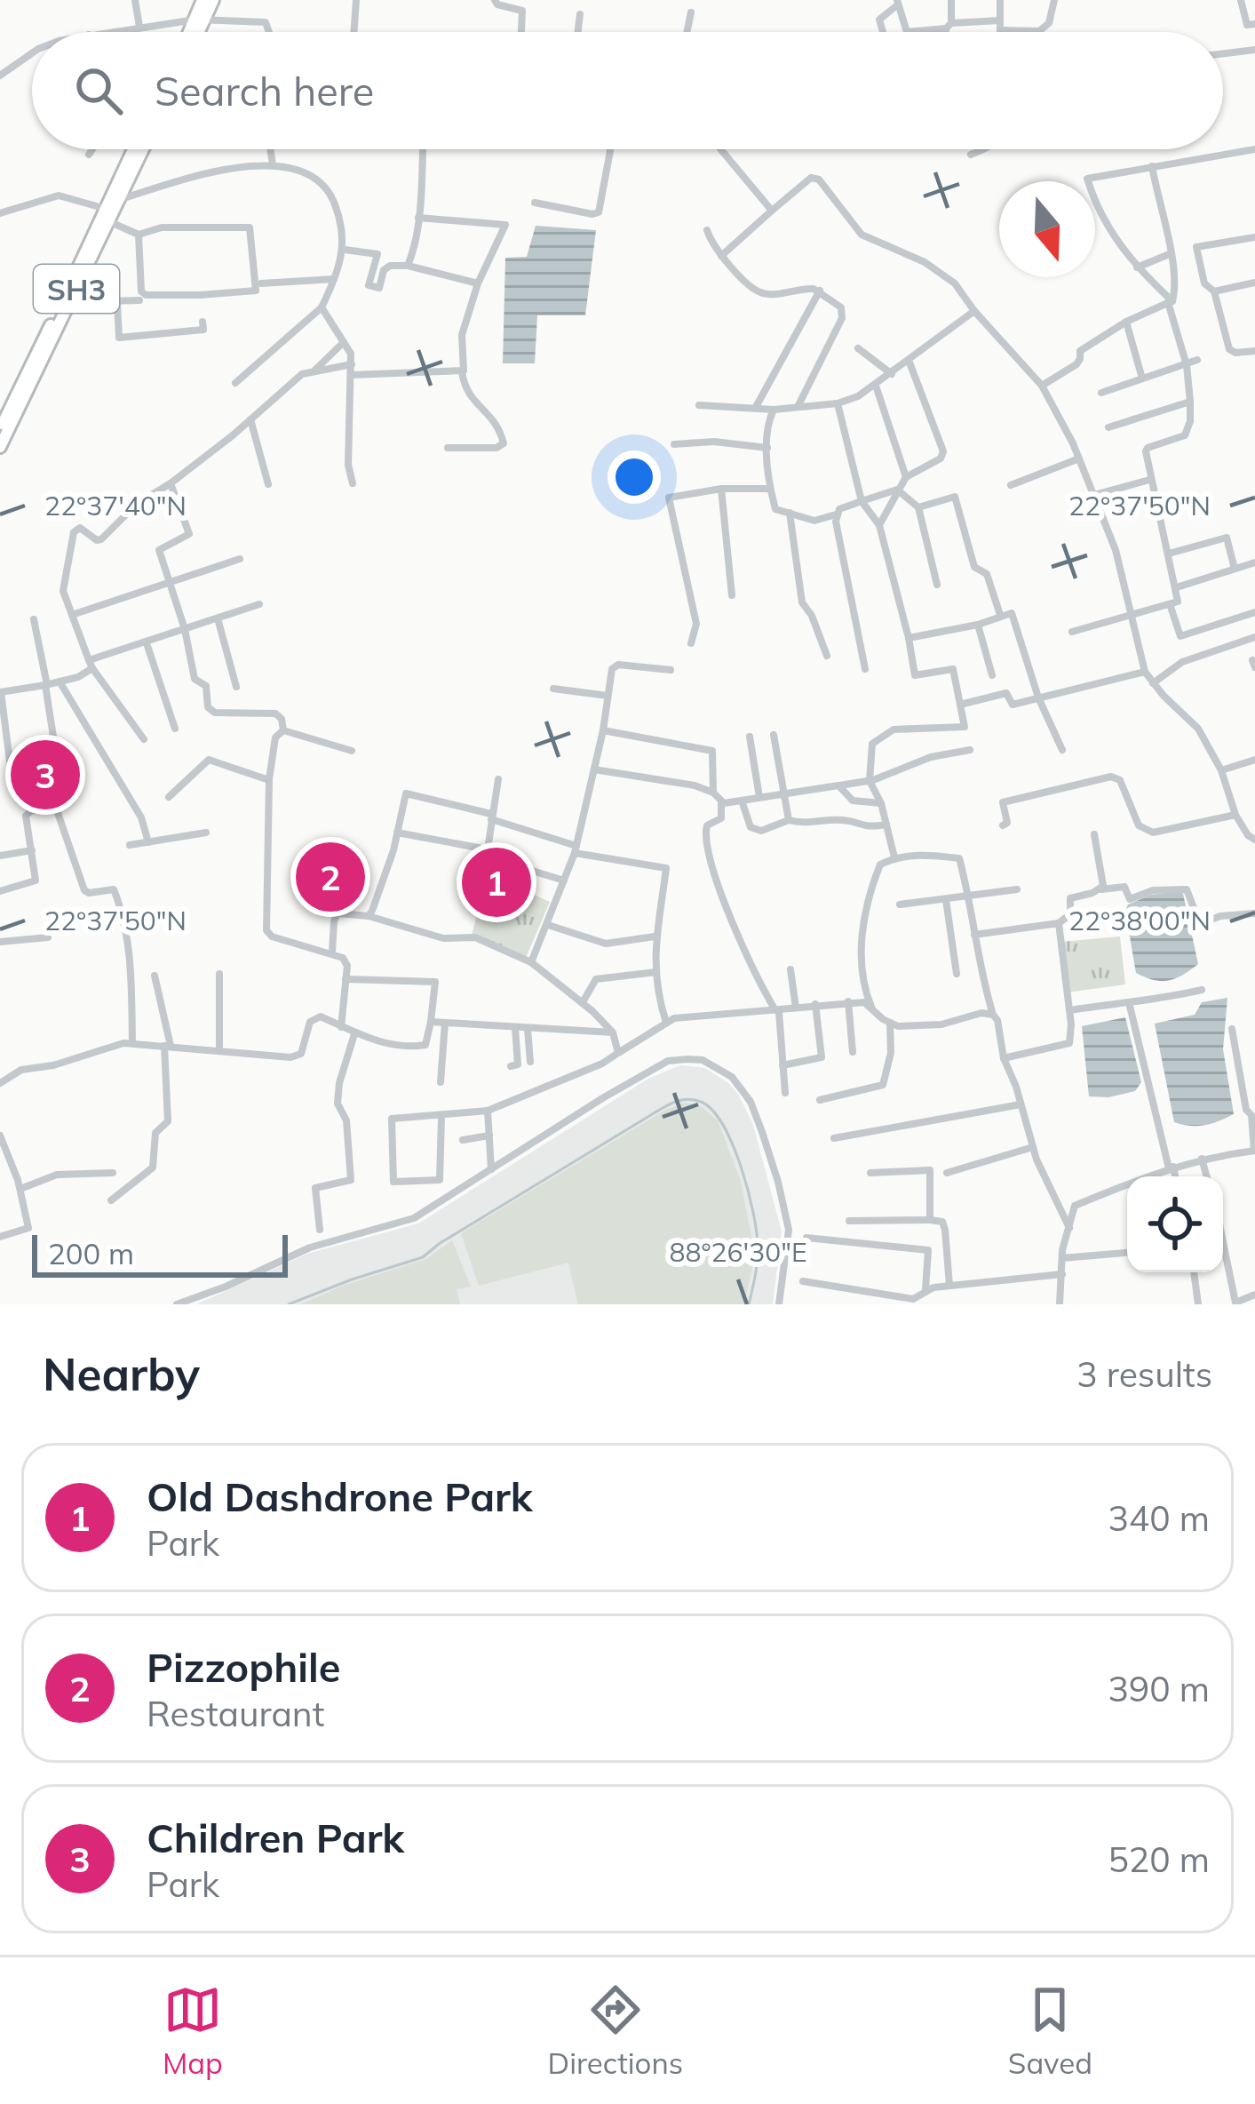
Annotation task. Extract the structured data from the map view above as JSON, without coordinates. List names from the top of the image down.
{
  "streets": {
    "main road": ["SH3"]
  },
  "scale_bar": "200 m",
  "north": "bottom",
  "page": {
    "search": "Search here",
    "pins": ["3", "2", "1"],
    "scale": "200 m",
    "heading": ["Nearby", "3 results"],
    "list": [
      {
        "mark": "1",
        "name": "Old Dashdrone Park",
        "note": "Park",
        "value": "340 m"
      },
      {
        "mark": "2",
        "name": "Pizzophile",
        "note": "Restaurant",
        "value": "390 m"
      },
      {
        "mark": "3",
        "name": "Children Park",
        "note": "Park",
        "value": "520 m"
      }
    ],
    "nav": ["Map", "Directions", "Saved"]
  },
  "coordinates": [
    "22°37'40\"N",
    "22°37'50\"N",
    "22°38'00\"N",
    "88°26'30\"E"
  ]
}
